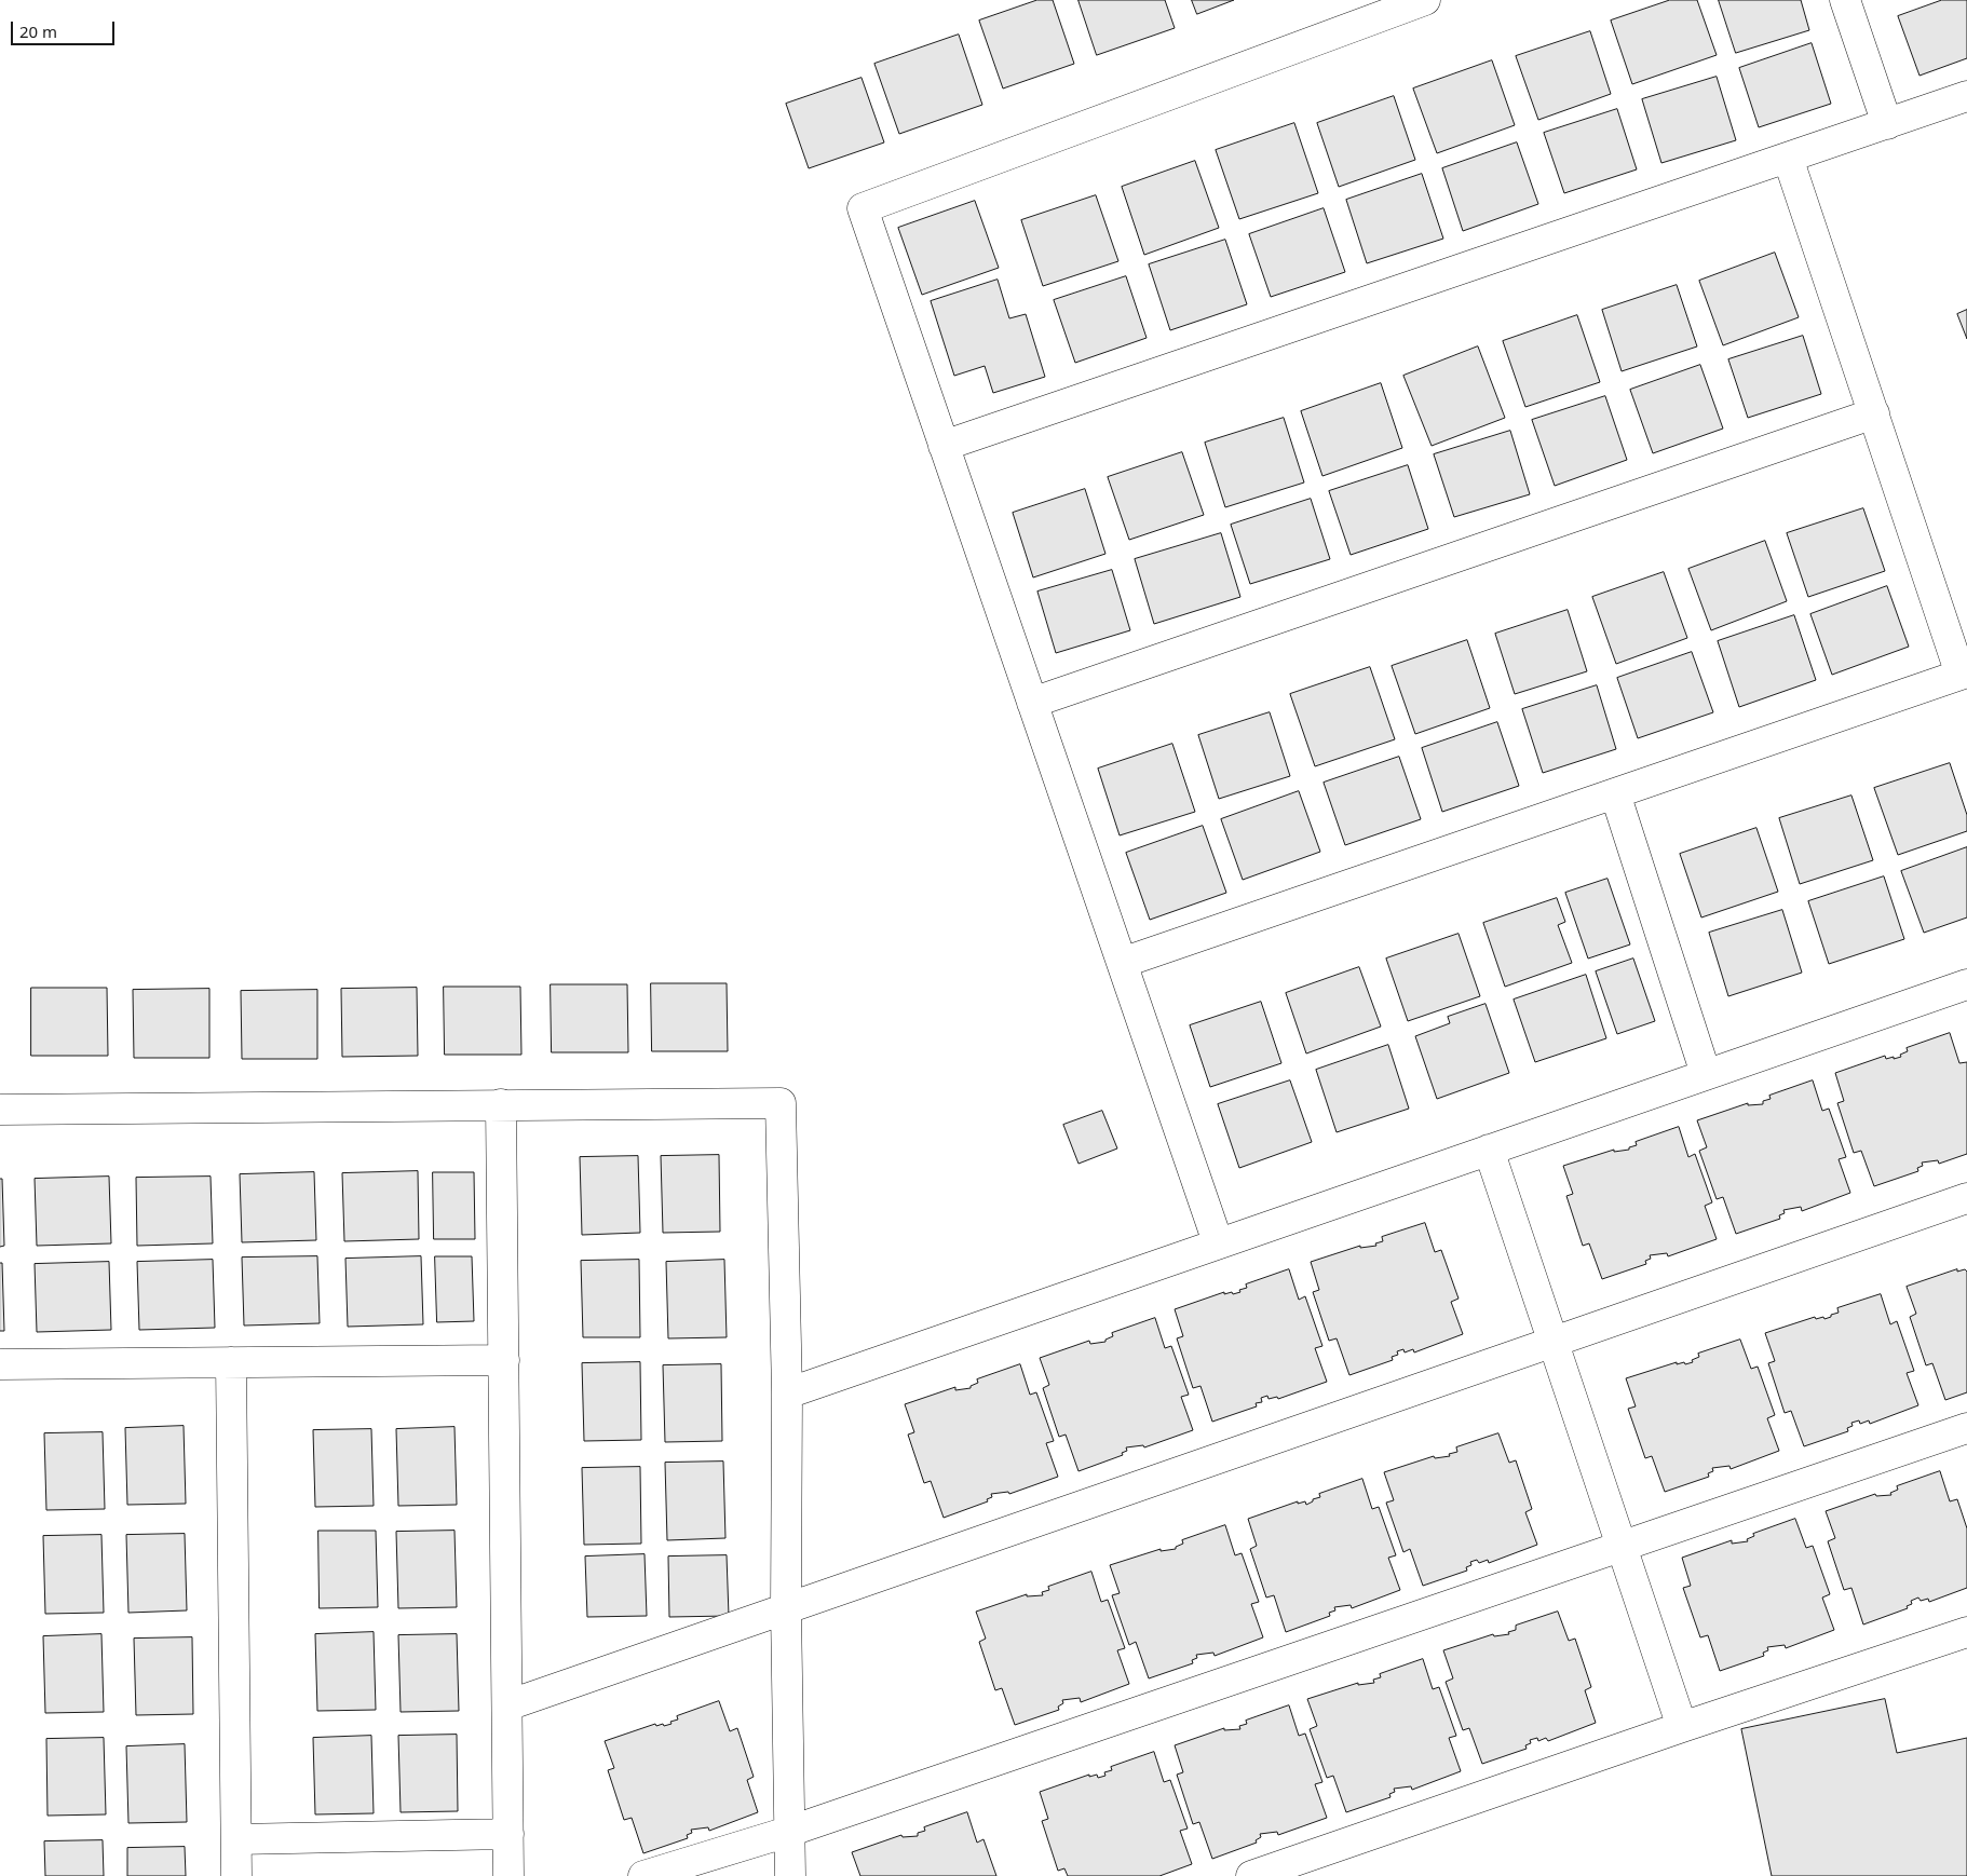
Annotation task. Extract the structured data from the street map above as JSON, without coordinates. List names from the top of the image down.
{
  "scale_bar": "20 m"
}
